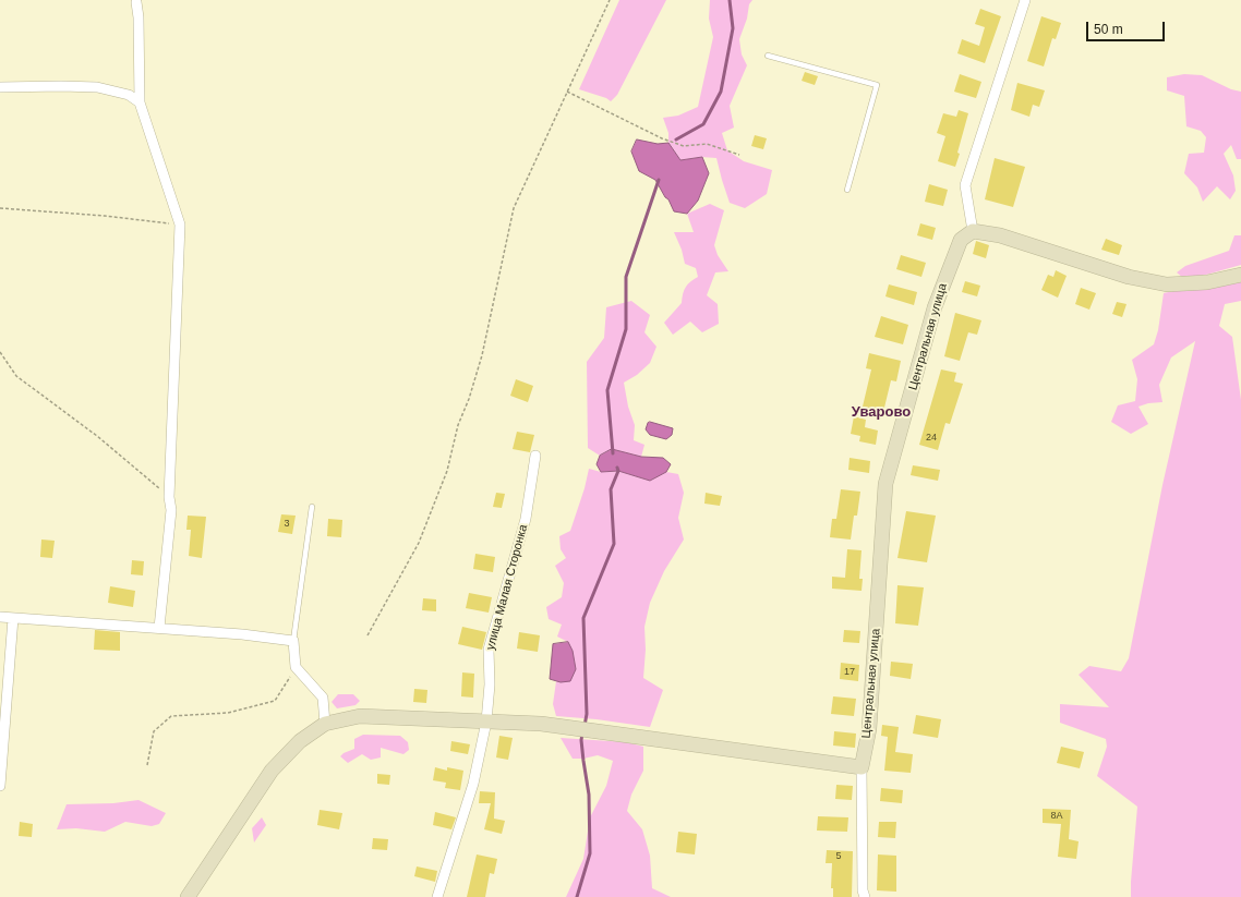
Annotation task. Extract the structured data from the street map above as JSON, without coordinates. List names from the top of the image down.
{
  "streets": {
    "street": ["Центральная улица", "улица Малая Сторонка"]
  },
  "districts": ["Уварово"],
  "house_numbers": [
    "24",
    "3",
    "17",
    "8А",
    "5"
  ],
  "scale_bar": "50 m"
}
